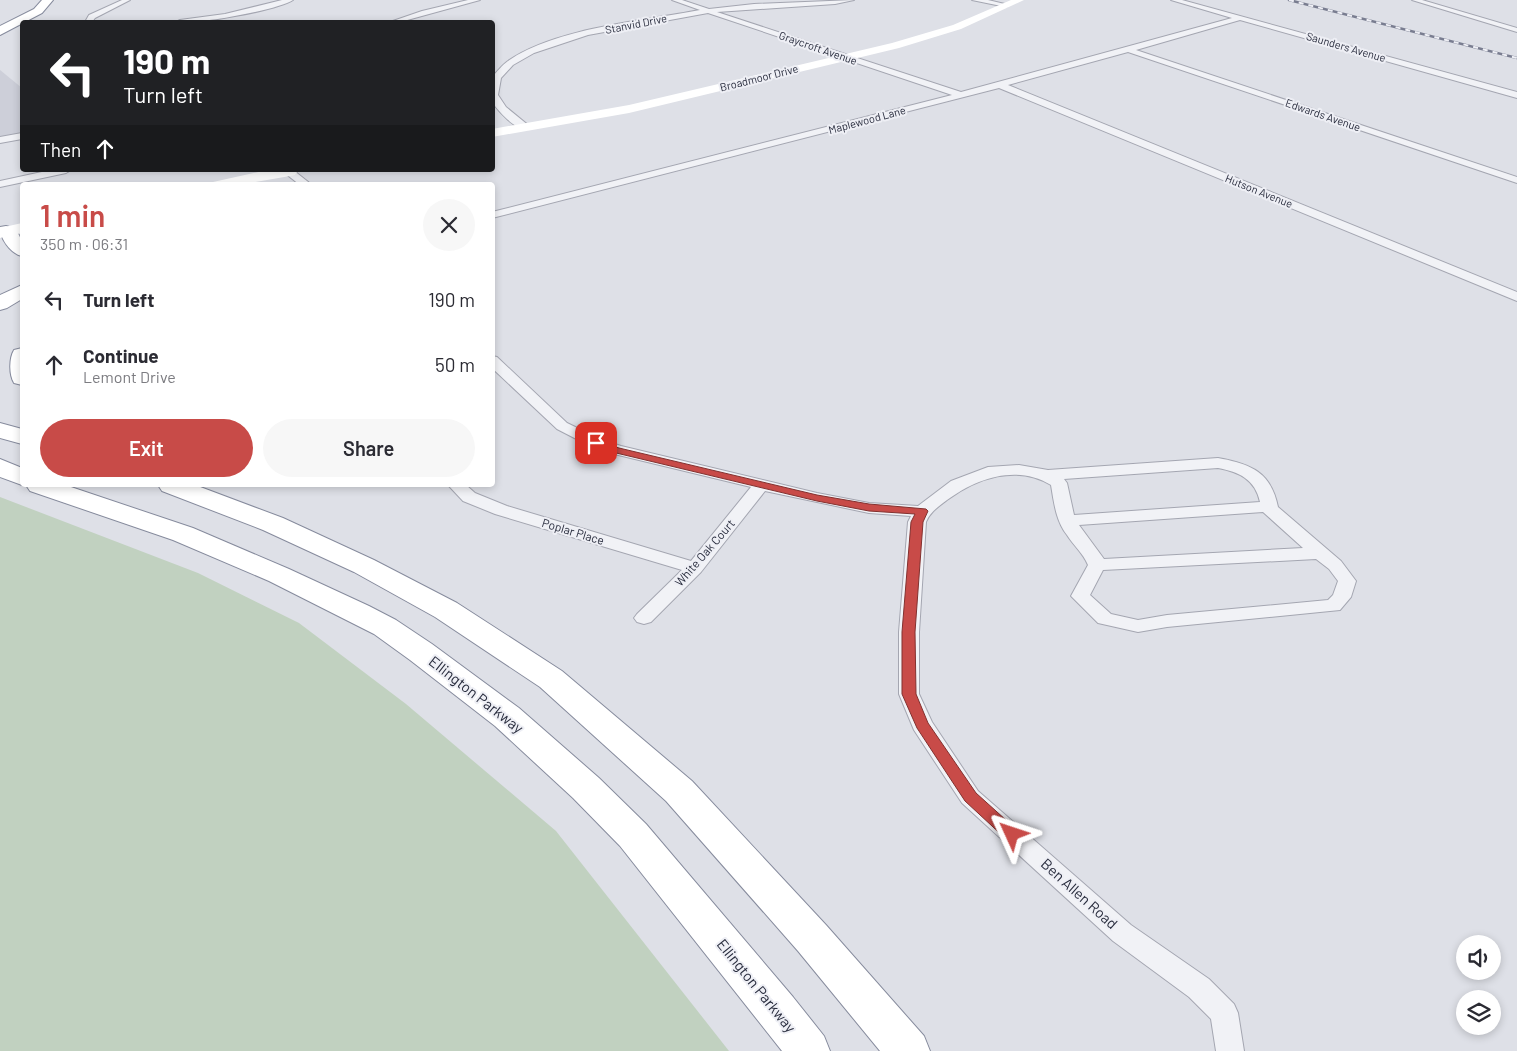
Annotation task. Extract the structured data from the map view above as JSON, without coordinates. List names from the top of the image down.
{
  "streets": {
    "highway": ["Ellington Parkway"],
    "main road": ["Broadmoor Drive"],
    "street": [
      "Stanvid Drive",
      "Saunders Avenue",
      "Graycroft Avenue",
      "Edwards Avenue",
      "Maplewood Lane",
      "Hutson Avenue",
      "Poplar Place",
      "White Oak Court",
      "Ben Allen Road"
    ]
  },
  "crossings": [
    ["Stanvid Drive", "Graycroft Avenue"],
    ["Stanvid Drive", "Broadmoor Drive"],
    ["Saunders Avenue", "Maplewood Lane"],
    ["Graycroft Avenue", "Broadmoor Drive"],
    ["Graycroft Avenue", "Maplewood Lane"],
    ["Edwards Avenue", "Maplewood Lane"],
    ["Maplewood Lane", "Hutson Avenue"],
    ["Poplar Place", "White Oak Court"]
  ],
  "page": {
    "turn": ["190 m", "Turn left"],
    "then": "Then",
    "heading": ["1 min", "350 m · 06:31"],
    "list": [
      {
        "name": "Turn left",
        "value": "190 m"
      },
      {
        "name": "Continue",
        "note": "Lemont Drive",
        "value": "50 m"
      }
    ],
    "buttons": ["Exit", "Share"]
  }
}
